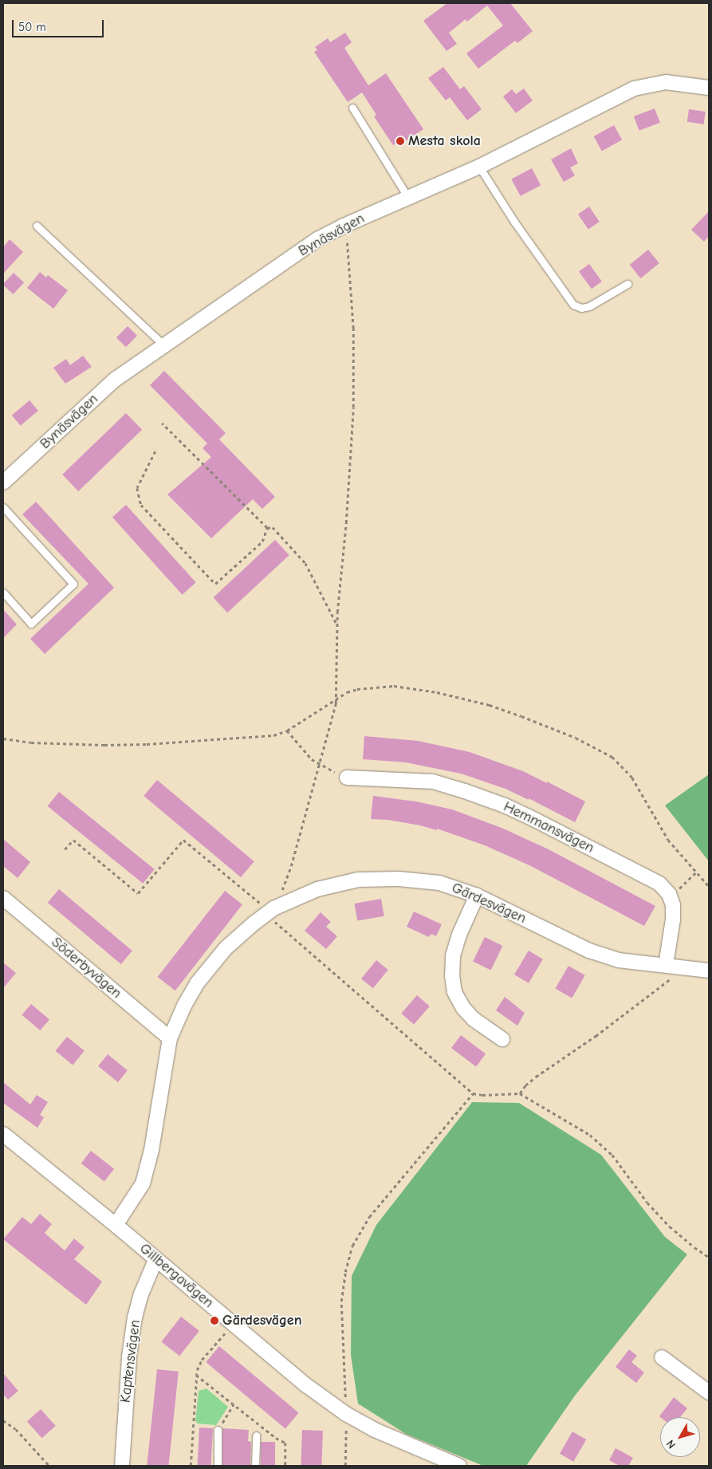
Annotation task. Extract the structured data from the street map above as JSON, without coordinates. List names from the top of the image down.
{
  "streets": {
    "street": [
      "Bynäsvägen",
      "Hemmansvägen",
      "Gärdesvägen",
      "Söderbyvägen",
      "Gillbergavägen",
      "Kaptensvägen"
    ]
  },
  "crossings": [
    ["Gärdesvägen", "Söderbyvägen"],
    ["Gärdesvägen", "Gillbergavägen"],
    ["Gillbergavägen", "Kaptensvägen"]
  ],
  "places": ["Mesta skola", "Gärdesvägen"],
  "scale_bar": "50 m",
  "north": "bottom left"
}
